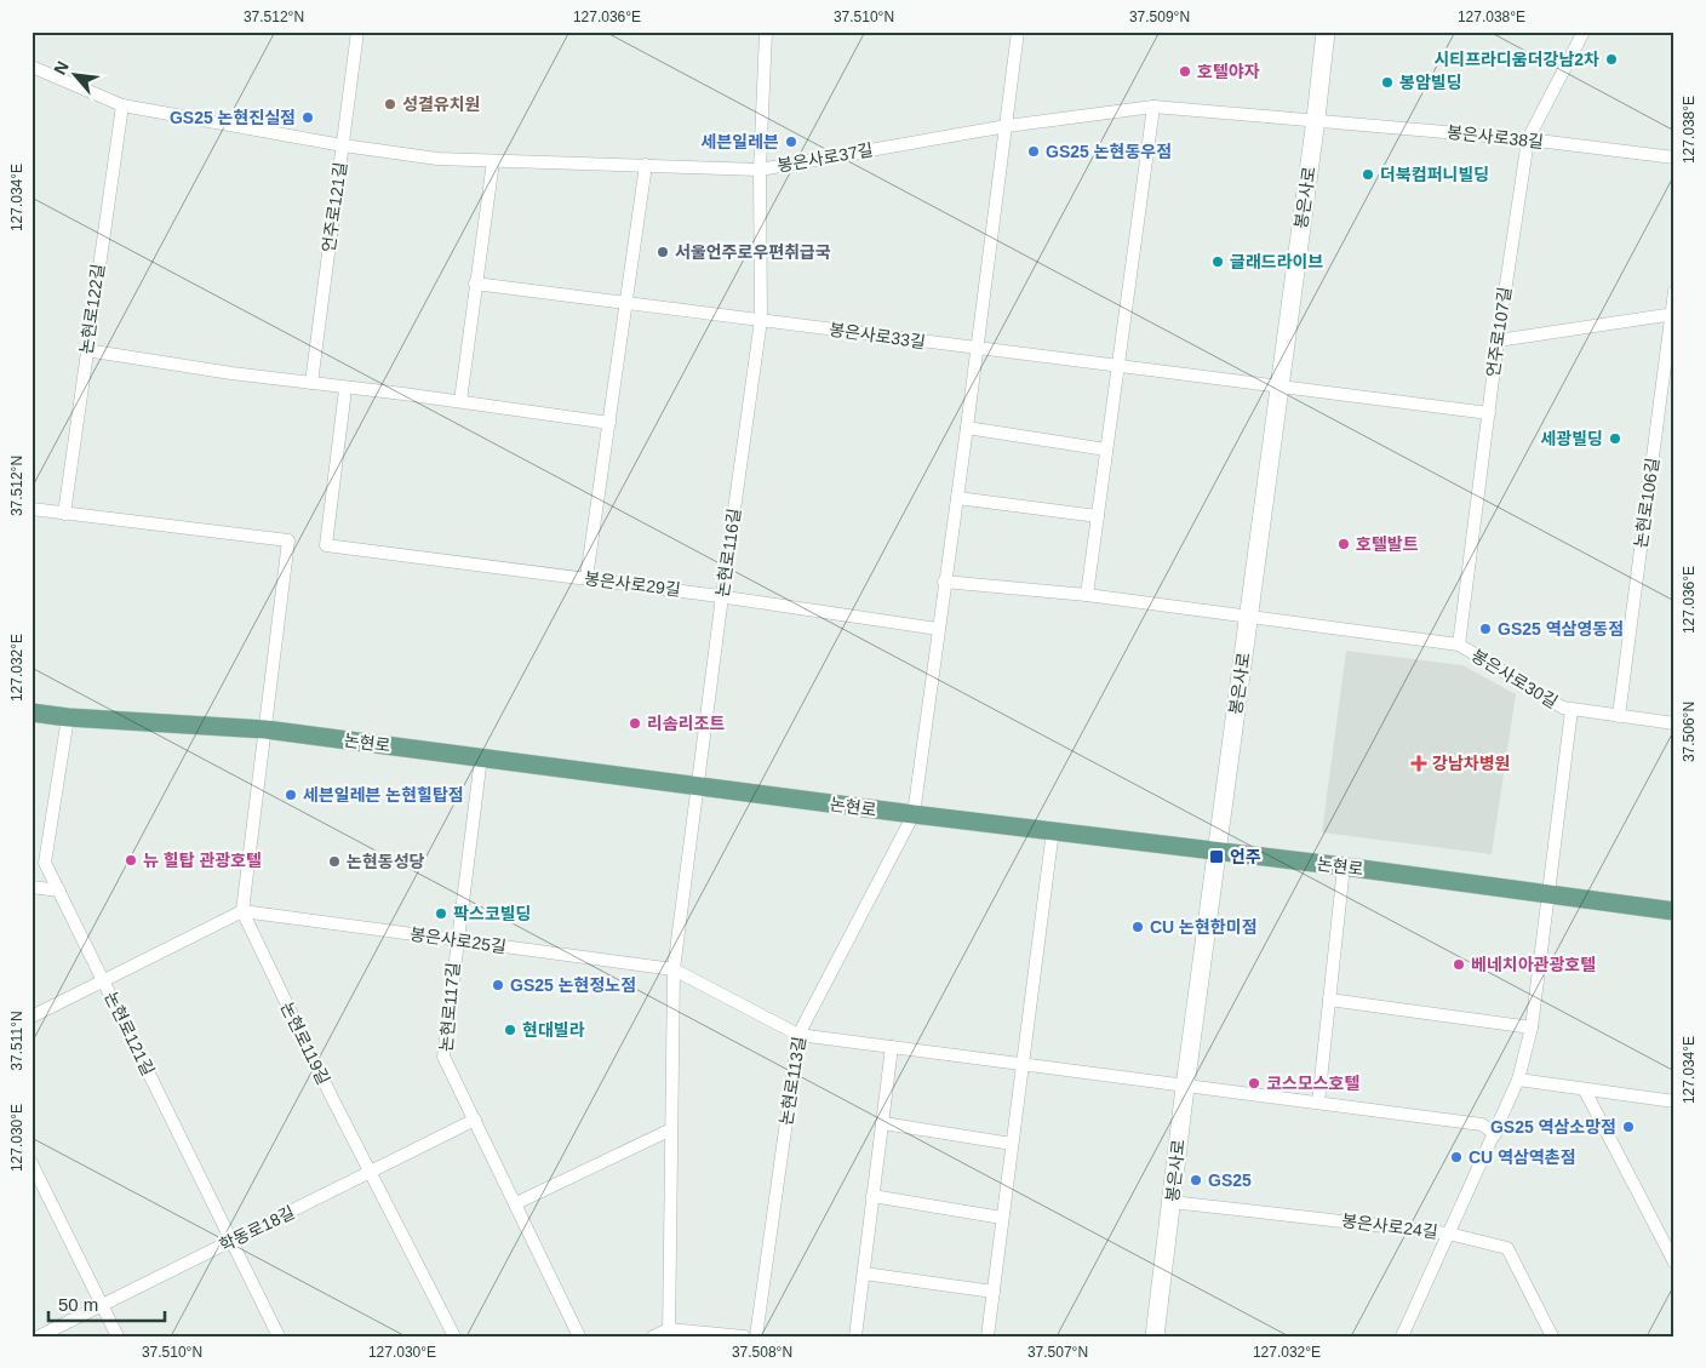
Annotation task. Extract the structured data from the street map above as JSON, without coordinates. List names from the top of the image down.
{
  "streets": {
    "main road": ["봉은사로", "논현로"],
    "street": [
      "봉은사로38길",
      "봉은사로37길",
      "언주로121길",
      "논현로122길",
      "언주로107길",
      "봉은사로33길",
      "논현로106길",
      "논현로116길",
      "봉은사로29길",
      "봉은사로30길",
      "봉은사로25길",
      "논현로117길",
      "논현로121길",
      "논현로119길",
      "논현로113길",
      "봉은사로24길",
      "학동로18길"
    ]
  },
  "crossings": [
    ["봉은사로38길", "봉은사로37길"],
    ["봉은사로38길", "봉은사로"],
    ["봉은사로38길", "언주로107길"],
    ["봉은사로37길", "봉은사로"],
    ["봉은사로37길", "언주로121길"],
    ["봉은사로37길", "논현로122길"],
    ["봉은사로37길", "논현로116길"],
    ["봉은사로", "봉은사로33길"],
    ["봉은사로", "봉은사로30길"],
    ["봉은사로", "논현로"],
    ["봉은사로", "봉은사로25길"],
    ["봉은사로", "봉은사로24길"],
    ["언주로107길", "봉은사로33길"],
    ["언주로107길", "봉은사로30길"],
    ["봉은사로33길", "논현로116길"],
    ["논현로106길", "봉은사로30길"],
    ["논현로116길", "봉은사로29길"],
    ["논현로116길", "논현로"],
    ["논현로116길", "봉은사로25길"],
    ["논현로", "논현로117길"],
    ["논현로", "논현로121길"],
    ["논현로", "논현로113길"],
    ["봉은사로25길", "논현로117길"],
    ["봉은사로25길", "논현로119길"],
    ["봉은사로25길", "논현로113길"],
    ["논현로117길", "학동로18길"],
    ["논현로121길", "학동로18길"],
    ["논현로119길", "학동로18길"]
  ],
  "places": {
    "other": [
      "시티프라디움더강남2차",
      "호텔야자",
      "봉암빌딩",
      "성결유치원",
      "GS25 논현진실점",
      "세븐일레븐",
      "GS25 논현동우점",
      "더북컴퍼니빌딩",
      "서울언주로우편취급국",
      "글래드라이브",
      "세광빌딩",
      "호텔발트",
      "GS25 역삼영동점",
      "리솜리조트",
      "세븐일레븐 논현힐탑점",
      "뉴 힐탑 관광호텔",
      "논현동성당",
      "팍스코빌딩",
      "CU 논현한미점",
      "베네치아관광호텔",
      "GS25 논현정노점",
      "현대빌라",
      "코스모스호텔",
      "GS25 역삼소망점",
      "CU 역삼역촌점",
      "GS25"
    ],
    "health": ["강남차병원"],
    "transit": ["언주"]
  },
  "scale_bar": "50 m",
  "north": "top left",
  "coordinates": [
    "37.512°N",
    "127.036°E",
    "37.510°N",
    "37.509°N",
    "127.038°E",
    "127.034°E",
    "127.032°E",
    "37.506°N",
    "37.511°N",
    "127.030°E",
    "37.508°N",
    "37.507°N"
  ]
}
